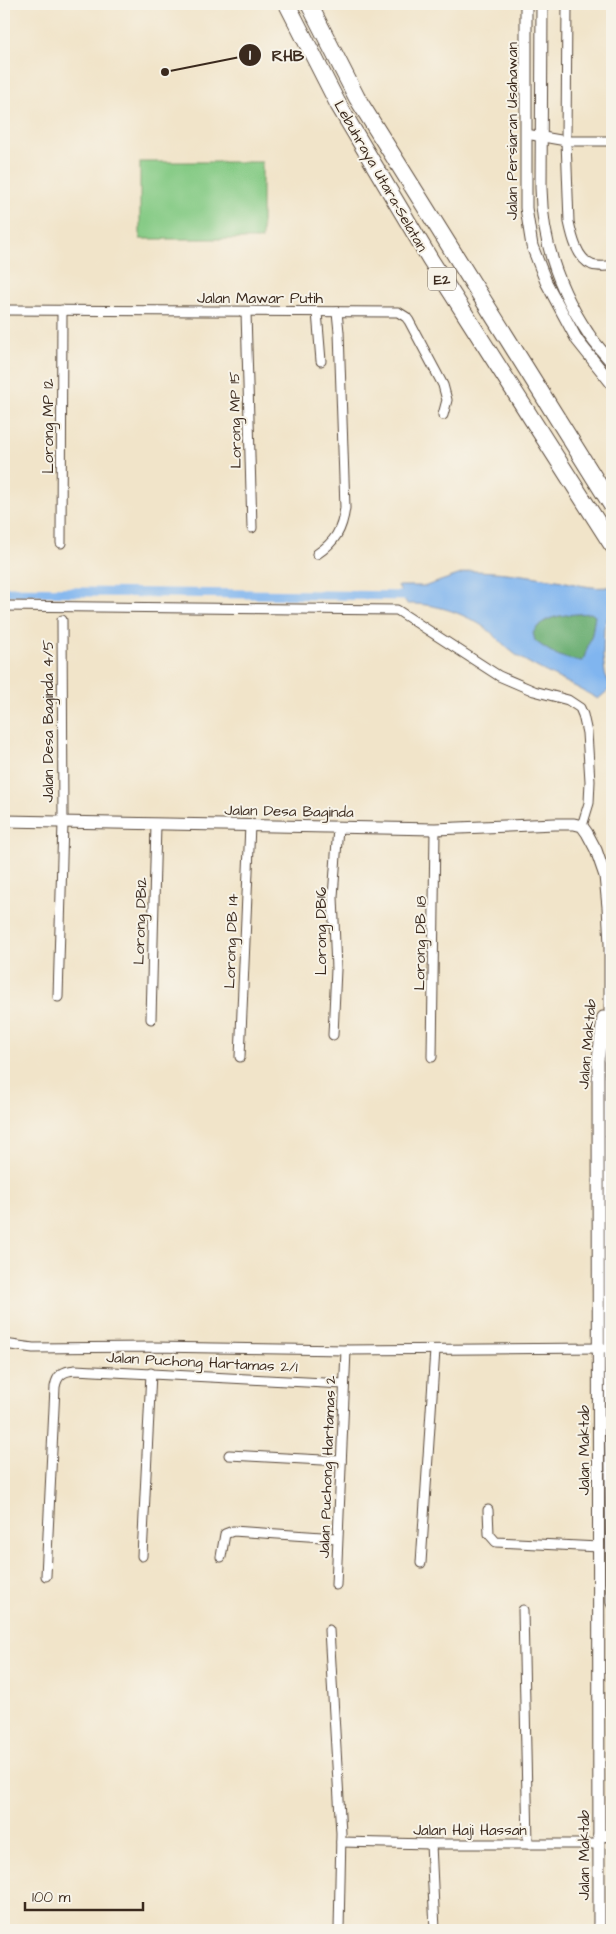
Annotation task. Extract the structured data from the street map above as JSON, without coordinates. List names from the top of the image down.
{
  "streets": {
    "highway": ["Lebuhraya Utara–Selatan", "E2"],
    "street": [
      "Jalan Persiaran Usahawan",
      "Jalan Mawar Putih",
      "Lorong MP 15",
      "Lorong MP 12",
      "Jalan Desa Baginda 4/5",
      "Jalan Desa Baginda",
      "Lorong DB12",
      "Lorong DB16",
      "Lorong DB 14",
      "Lorong DB 18",
      "Jalan Maktab",
      "Jalan Puchong Hartamas 2/1",
      "Jalan Puchong Hartamas 2",
      "Jalan Haji Hassan"
    ]
  },
  "crossings": [
    ["Jalan Mawar Putih", "Lorong MP 15"],
    ["Jalan Mawar Putih", "Lorong MP 12"],
    ["Jalan Desa Baginda 4/5", "Jalan Desa Baginda"],
    ["Jalan Desa Baginda", "Lorong DB12"],
    ["Jalan Desa Baginda", "Lorong DB16"],
    ["Jalan Desa Baginda", "Lorong DB 14"],
    ["Jalan Desa Baginda", "Lorong DB 18"],
    ["Jalan Desa Baginda", "Jalan Maktab"],
    ["Jalan Maktab", "Jalan Haji Hassan"],
    ["Jalan Puchong Hartamas 2/1", "Jalan Puchong Hartamas 2"]
  ],
  "places": ["RHB"],
  "scale_bar": "100 m"
}
